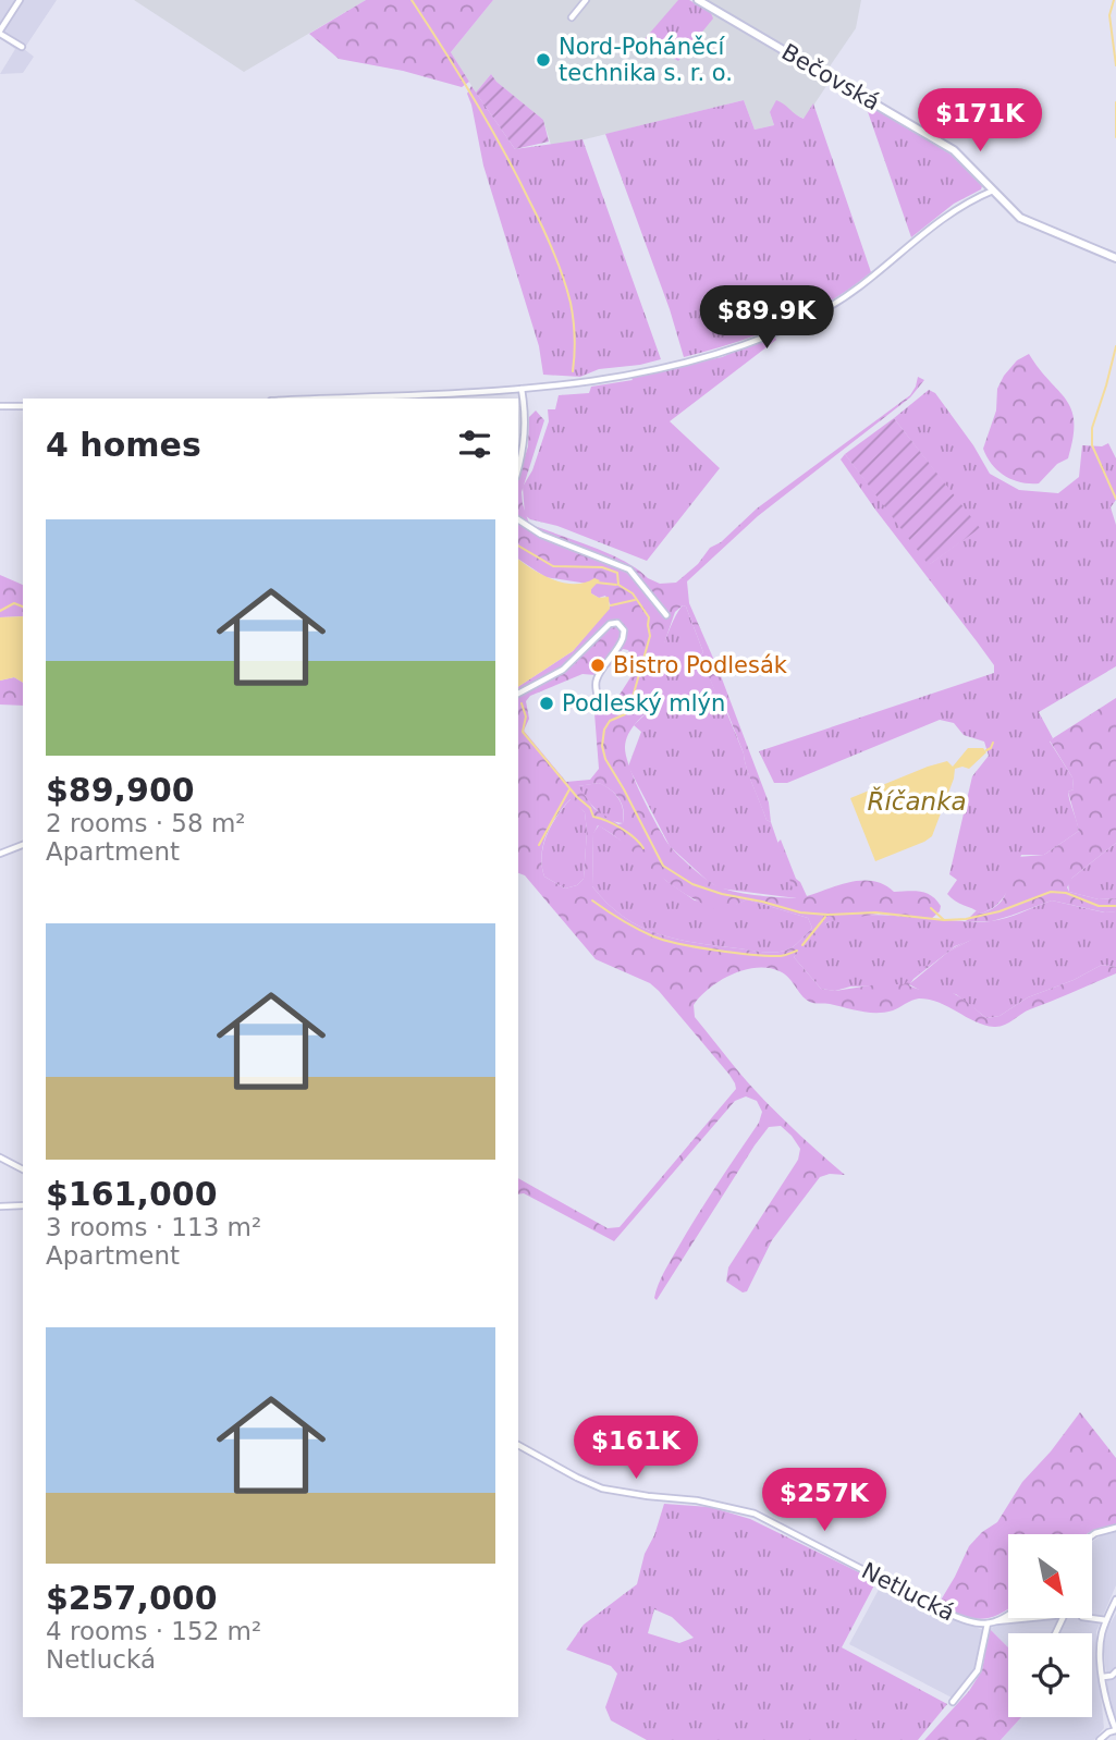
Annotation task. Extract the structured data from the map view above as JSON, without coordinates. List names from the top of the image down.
{
  "streets": {
    "street": ["Bečovská", "Netlucká"]
  },
  "water": ["Říčanka"],
  "places": ["Nord-Poháněcí technika s. r. o.", "Bistro Podlesák", "Podleský mlýn"],
  "north": "bottom right",
  "page": {
    "price": [
      "$171K",
      "$89.9K",
      "$161K",
      "$257K"
    ],
    "heading": "4 homes",
    "list": [
      {
        "name": "$89,900",
        "note": "2 rooms · 58 m² · Apartment"
      },
      {
        "name": "$161,000",
        "note": "3 rooms · 113 m² · Apartment"
      },
      {
        "name": "$257,000",
        "note": "4 rooms · 152 m² · Netlucká"
      }
    ]
  }
}
